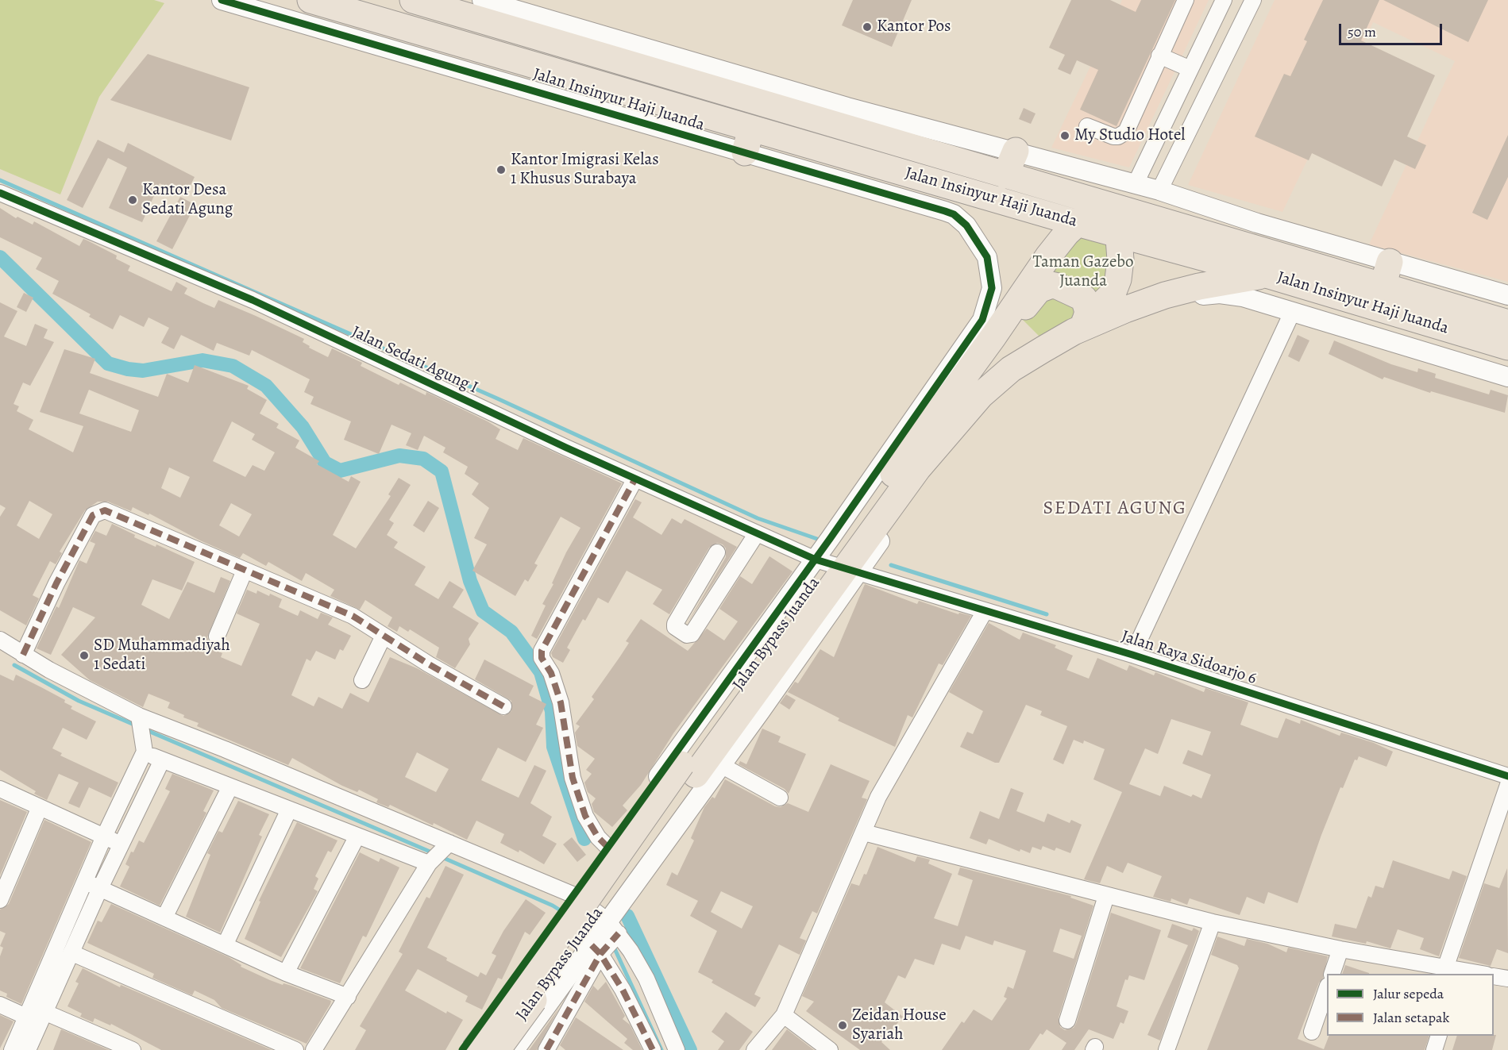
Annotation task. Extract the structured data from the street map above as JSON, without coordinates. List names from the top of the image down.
{
  "streets": {
    "highway": ["Jalan Insinyur Haji Juanda", "Jalan Bypass Juanda"],
    "street": ["Jalan Sedati Agung I", "Jalan Raya Sidoarjo 6"]
  },
  "crossings": [
    ["Jalan Insinyur Haji Juanda", "Jalan Sedati Agung I"],
    ["Jalan Insinyur Haji Juanda", "Jalan Bypass Juanda"],
    ["Jalan Insinyur Haji Juanda", "Jalan Raya Sidoarjo 6"],
    ["Jalan Sedati Agung I", "Jalan Bypass Juanda"],
    ["Jalan Sedati Agung I", "Jalan Raya Sidoarjo 6"],
    ["Jalan Bypass Juanda", "Jalan Raya Sidoarjo 6"]
  ],
  "districts": ["SEDATI AGUNG"],
  "parks": ["Taman Gazebo Juanda"],
  "places": [
    "Kantor Pos",
    "My Studio Hotel",
    "Kantor Imigrasi Kelas 1 Khusus Surabaya",
    "Kantor Desa Sedati Agung",
    "SD Muhammadiyah 1 Sedati",
    "Zeidan House Syariah"
  ],
  "legend": ["Jalur sepeda", "Jalan setapak"],
  "scale_bar": "50 m"
}
